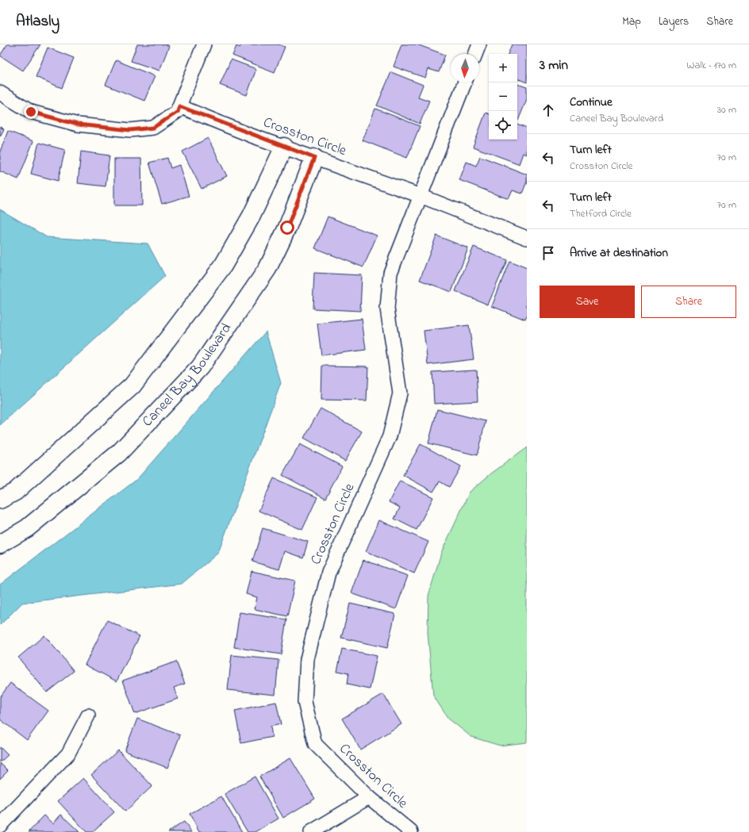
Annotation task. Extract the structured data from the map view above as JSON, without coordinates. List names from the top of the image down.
{
  "streets": {
    "street": ["Crosston Circle", "Caneel Bay Boulevard"]
  },
  "crossings": [
    ["Crosston Circle", "Caneel Bay Boulevard"]
  ],
  "north": "bottom",
  "page": {
    "header": "Atlasly",
    "nav": ["Map", "Layers", "Share"],
    "heading": ["3 min", "Walk · 170 m"],
    "map_buttons": ["+", "−"],
    "list": [
      ["Continue", "Caneel Bay Boulevard", "30 m"],
      ["Turn left", "Crosston Circle", "70 m"],
      ["Turn left", "Thetford Circle", "70 m"],
      "Arrive at destination"
    ],
    "buttons": ["Save", "Share"]
  }
}
